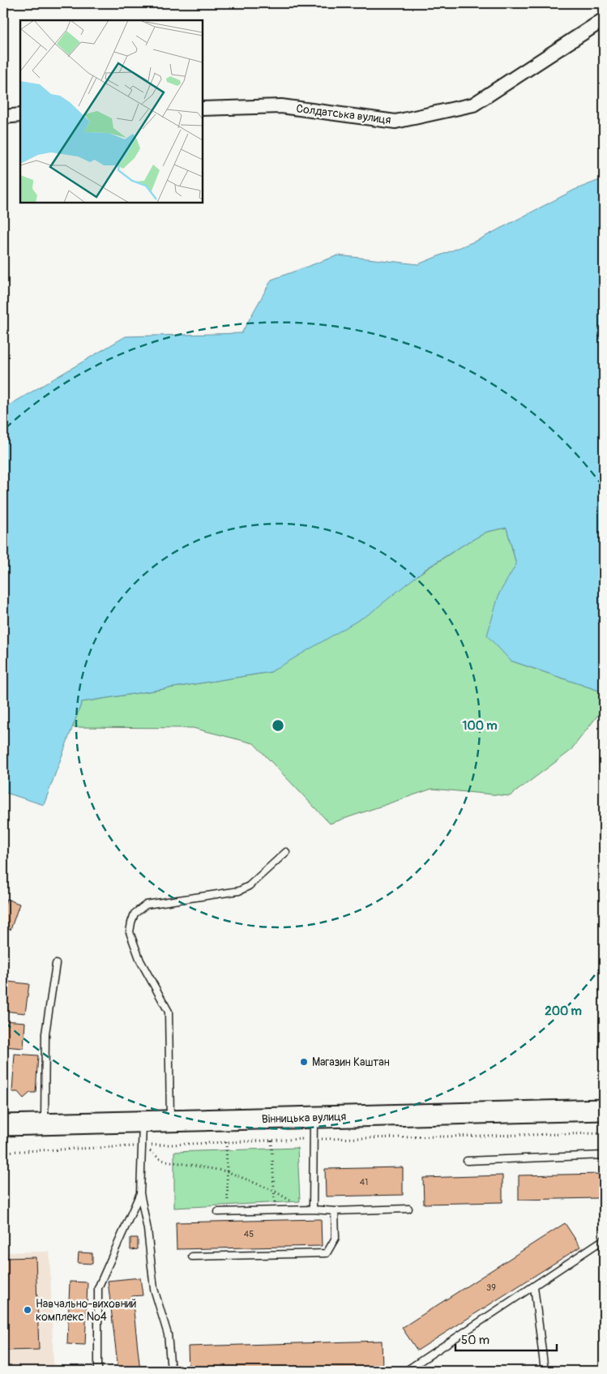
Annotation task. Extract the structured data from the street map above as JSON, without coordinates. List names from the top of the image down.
{
  "streets": {
    "main road": ["Вінницька вулиця"],
    "street": ["Солдатська вулиця"]
  },
  "places": ["Магазин Каштан", "Навчально-виховний комплекс №4"],
  "house_numbers": ["41", "45", "39"],
  "scale_bar": "50 m",
  "rings": ["100 m", "200 m"]
}
